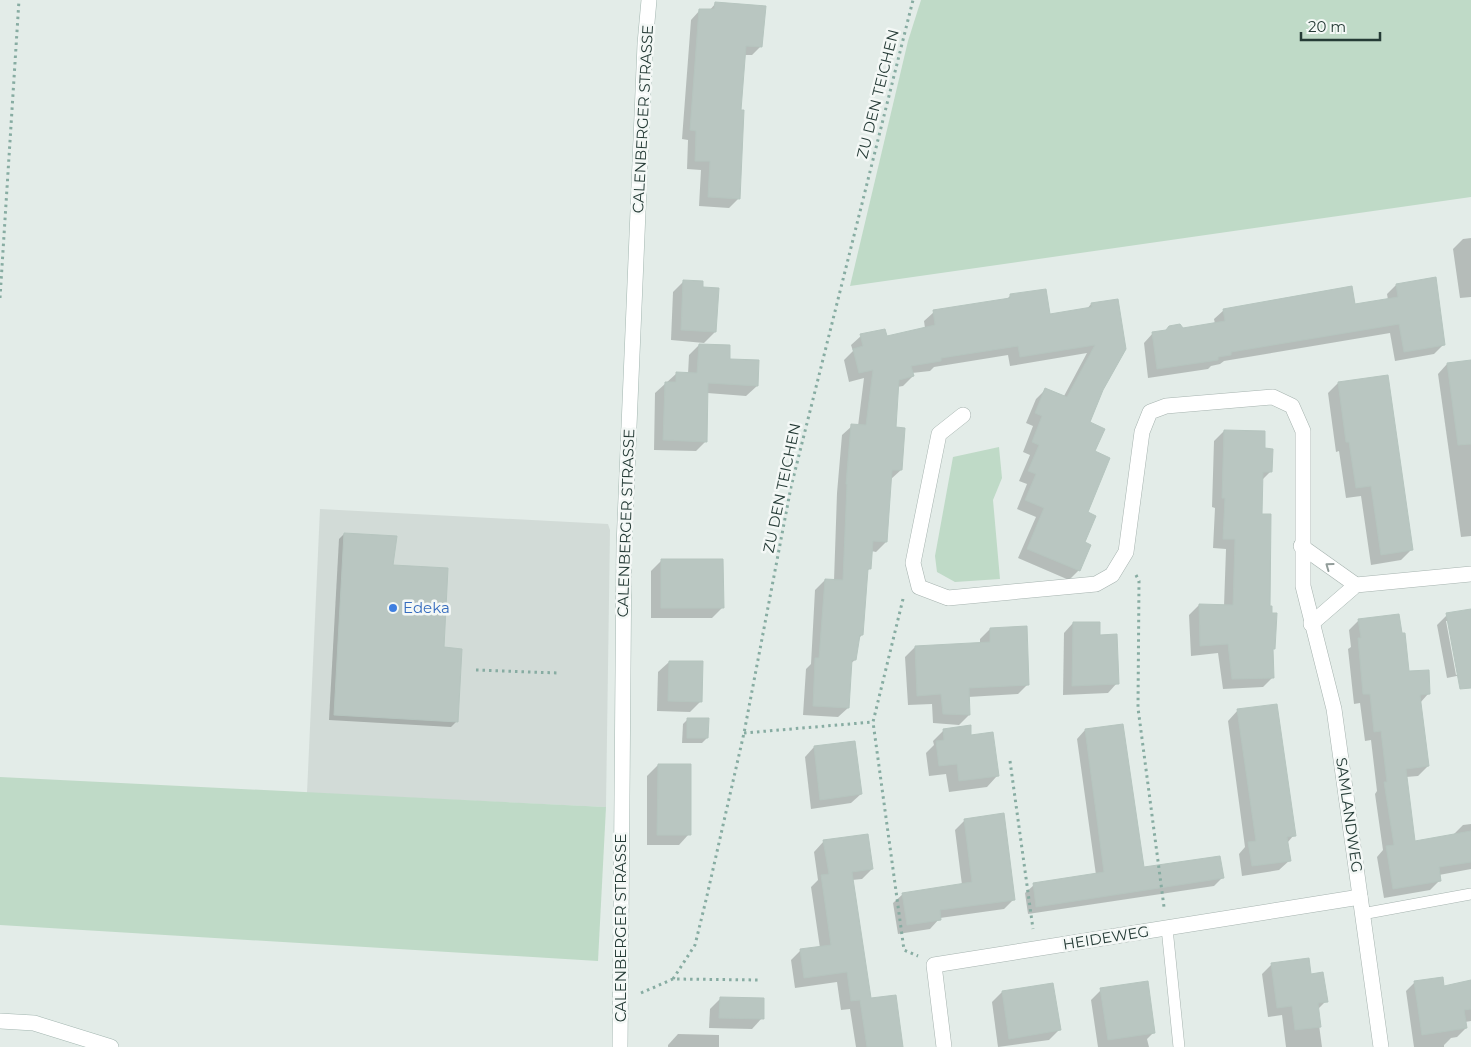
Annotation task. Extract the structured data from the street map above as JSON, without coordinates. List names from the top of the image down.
{
  "streets": {
    "street": ["CALENBERGER STRASSE", "SAMLANDWEG", "HEIDEWEG"],
    "path": ["ZU DEN TEICHEN"]
  },
  "crossings": [
    ["SAMLANDWEG", "HEIDEWEG"]
  ],
  "places": ["Edeka"],
  "scale_bar": "20 m"
}
